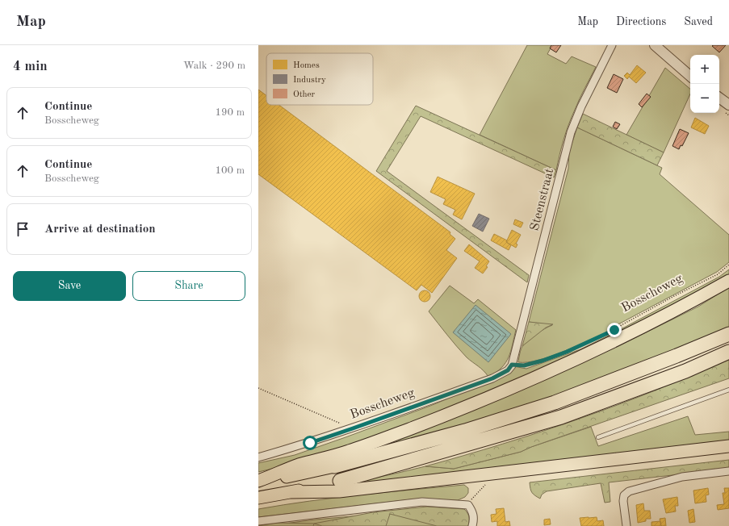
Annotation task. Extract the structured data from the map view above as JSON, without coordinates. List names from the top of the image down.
{
  "streets": {
    "street": ["Steenstraat", "Bosscheweg"]
  },
  "crossings": [
    ["Steenstraat", "Bosscheweg"]
  ],
  "legend": ["Homes", "Industry", "Other"],
  "page": {
    "header": "Map",
    "nav": ["Map", "Directions", "Saved"],
    "heading": ["4 min", "Walk · 290 m"],
    "map_buttons": ["+", "−"],
    "list": [
      ["Continue", "Bosscheweg", "190 m"],
      ["Continue", "Bosscheweg", "100 m"],
      "Arrive at destination"
    ],
    "buttons": ["Save", "Share"]
  }
}
